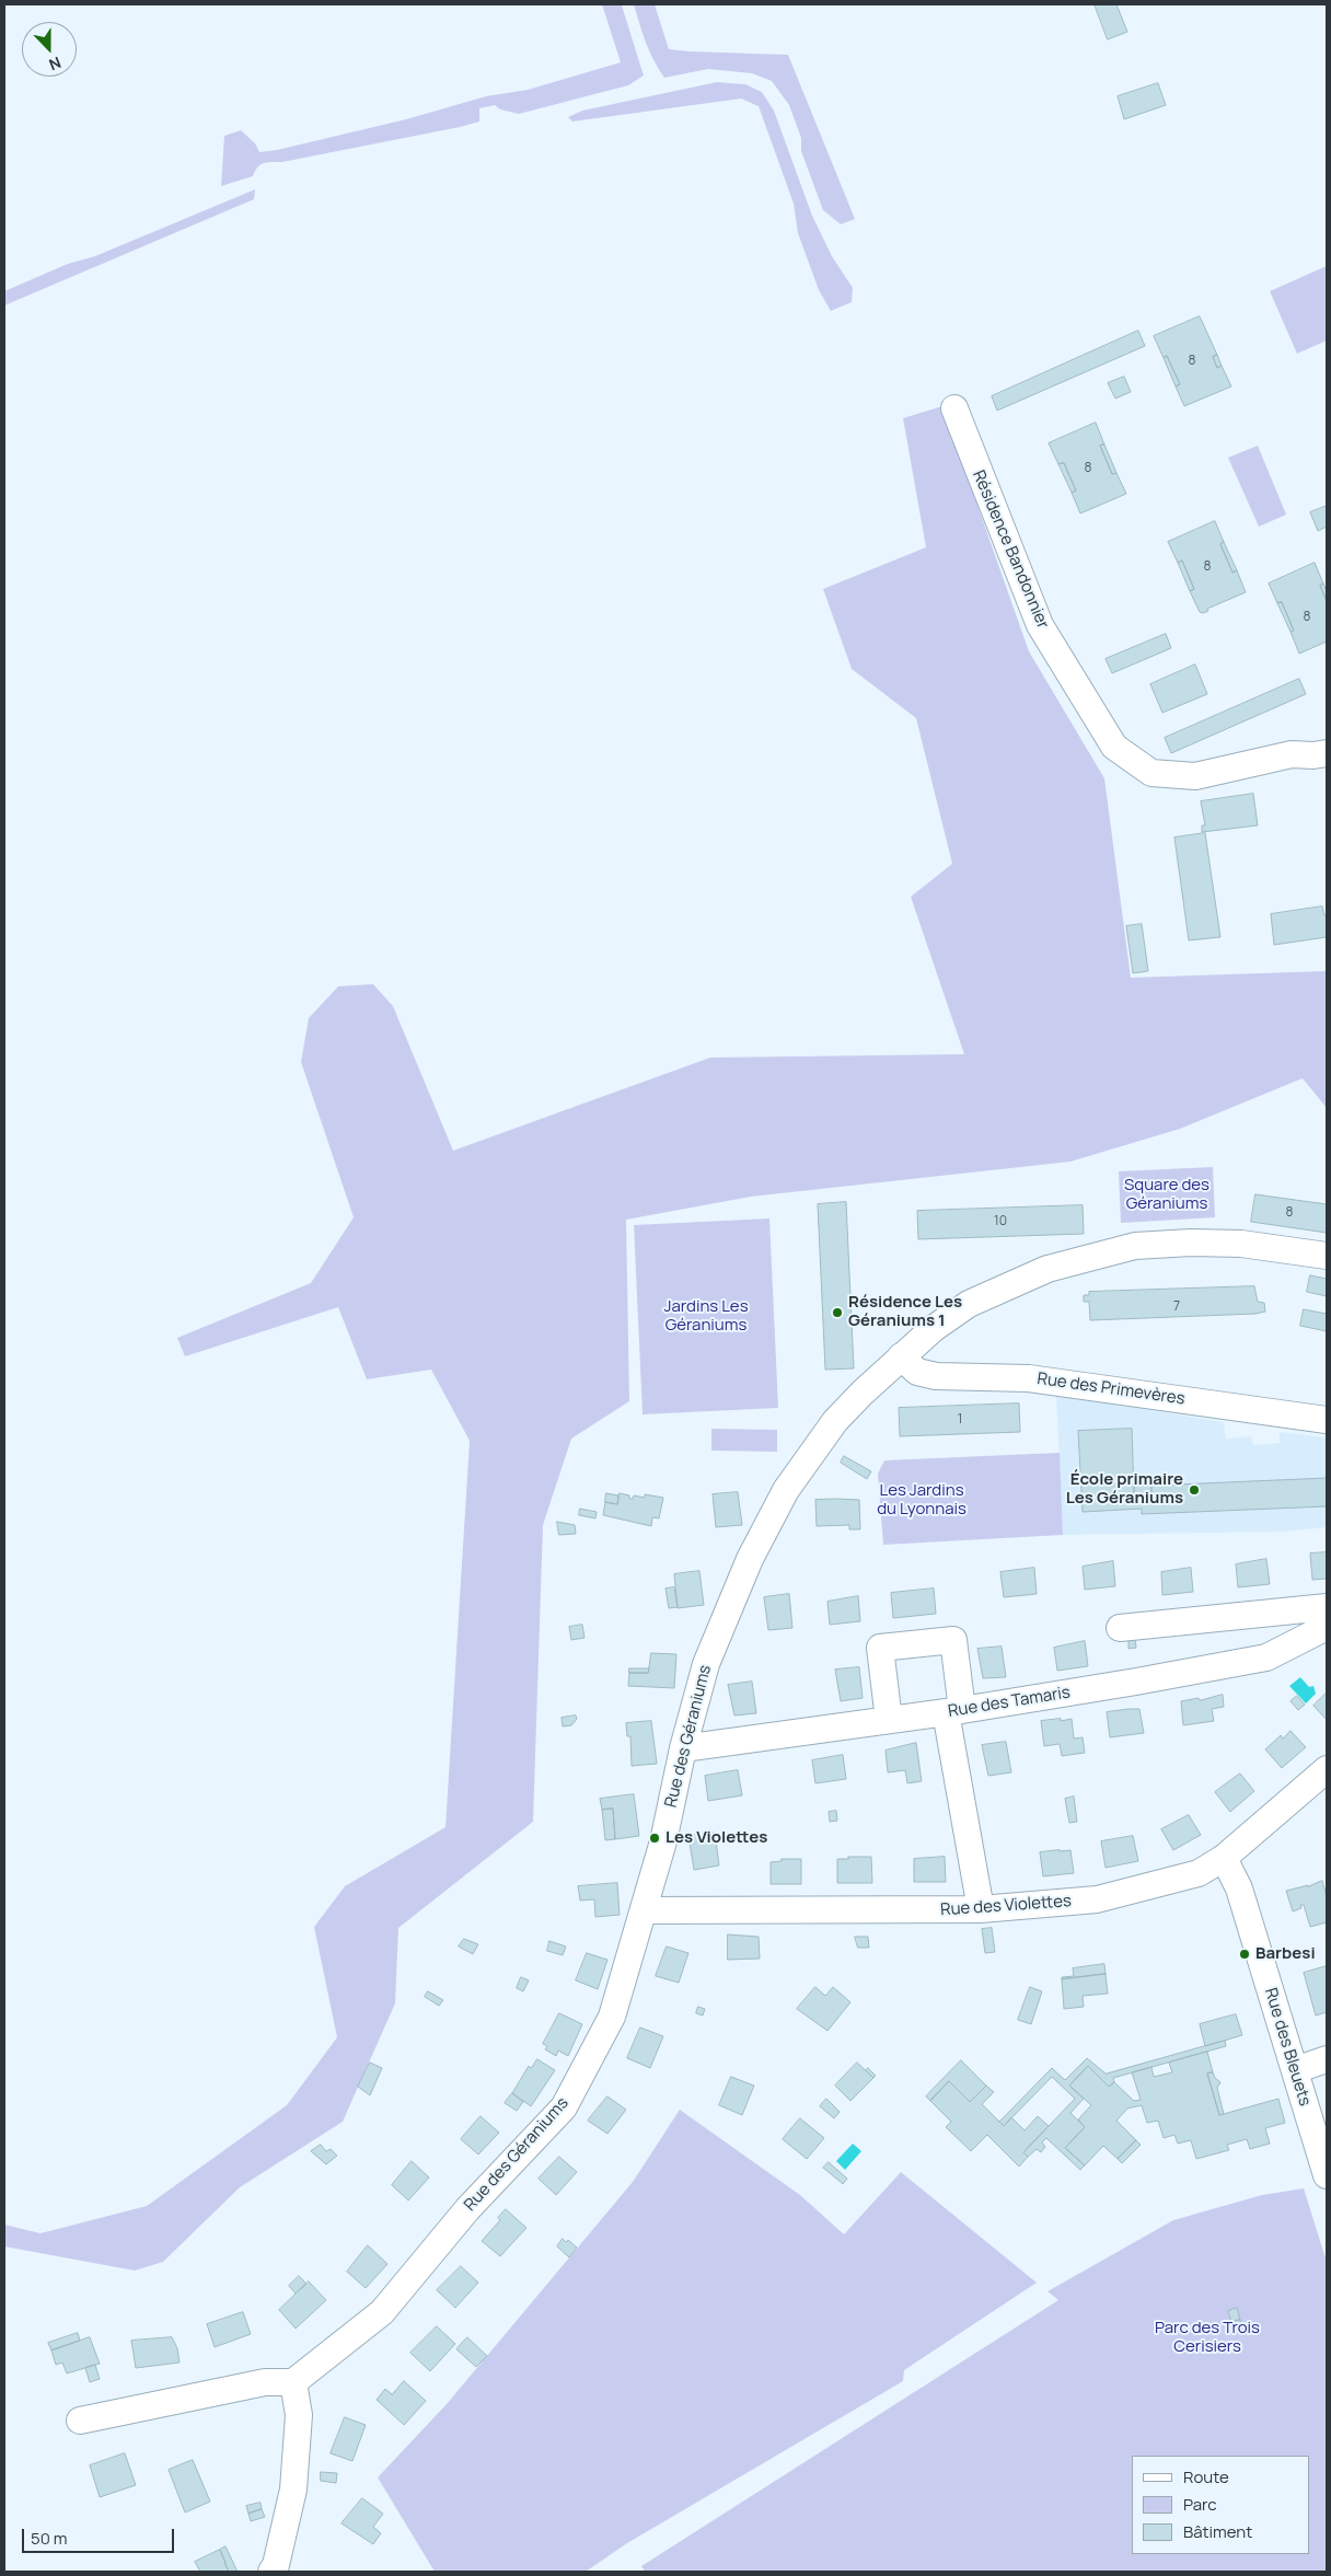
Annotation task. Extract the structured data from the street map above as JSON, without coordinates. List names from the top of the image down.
{
  "streets": {
    "street": [
      "Résidence Bandonnier",
      "Rue des Primevères",
      "Rue des Tamaris",
      "Rue des Géraniums",
      "Rue des Violettes",
      "Rue des Bleuets"
    ]
  },
  "crossings": [
    ["Rue des Primevères", "Rue des Géraniums"],
    ["Rue des Tamaris", "Rue des Géraniums"],
    ["Rue des Géraniums", "Rue des Violettes"],
    ["Rue des Violettes", "Rue des Bleuets"]
  ],
  "parks": [
    "Square des Géraniums",
    "Jardins Les Géraniums",
    "Les Jardins du Lyonnais",
    "Parc des Trois Cerisiers"
  ],
  "places": [
    "Résidence Les Géraniums 1",
    "École primaire Les Géraniums",
    "Les Violettes",
    "Barbesi"
  ],
  "house_numbers": [
    "8",
    "8",
    "8",
    "8",
    "8",
    "10",
    "7",
    "1"
  ],
  "legend": ["Route", "Parc", "Bâtiment"],
  "scale_bar": "50 m",
  "north": "bottom"
}
